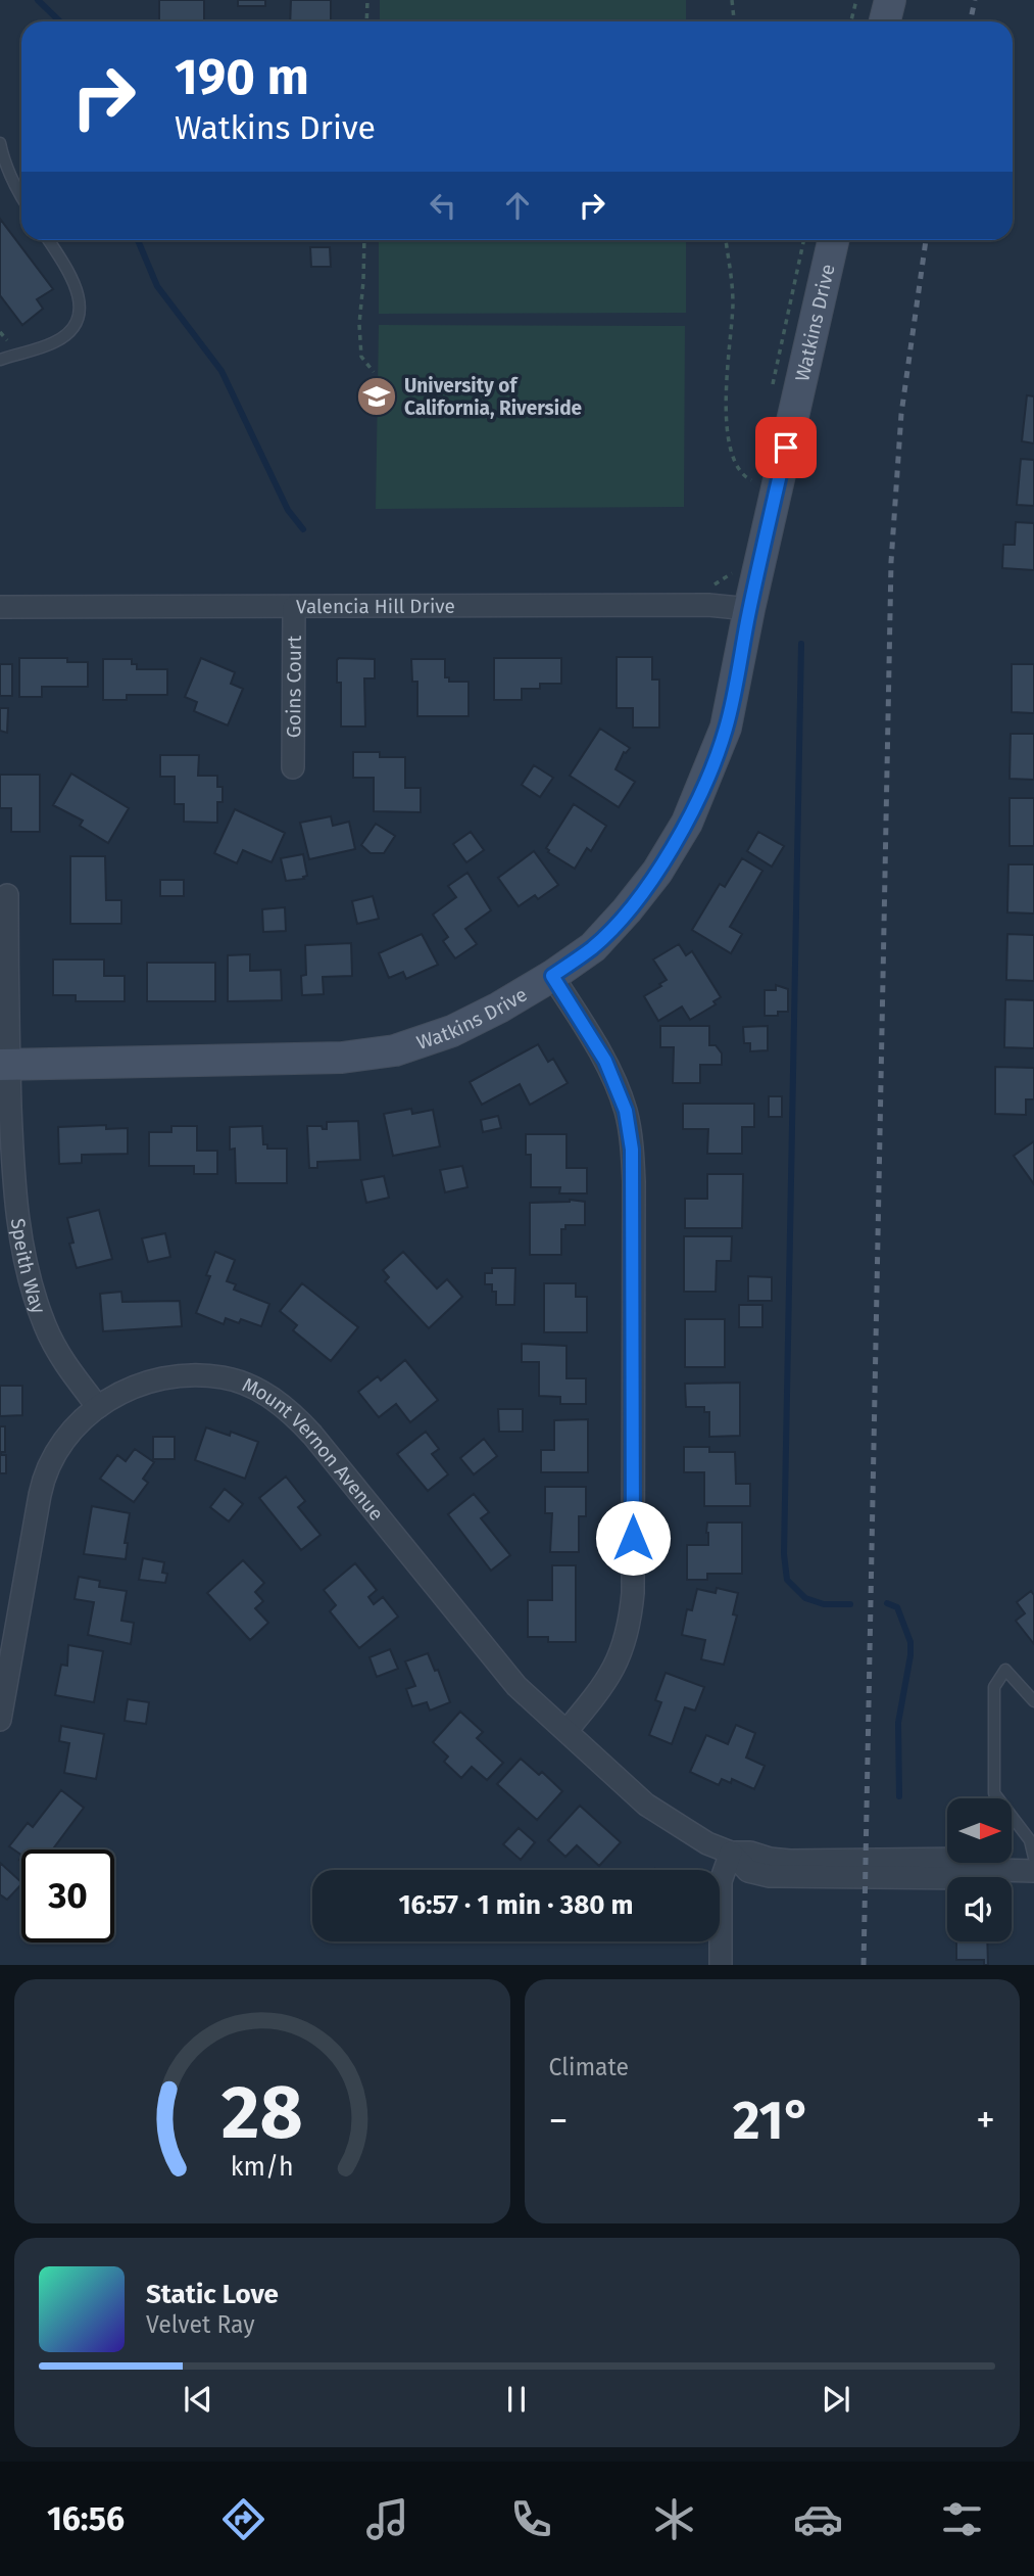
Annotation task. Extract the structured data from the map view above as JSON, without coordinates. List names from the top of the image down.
{
  "streets": {
    "main road": ["Watkins Drive"],
    "street": [
      "Valencia Hill Drive",
      "Goins Court",
      "Speith Way",
      "Mount Vernon Avenue"
    ]
  },
  "crossings": [
    ["Watkins Drive", "Valencia Hill Drive"],
    ["Watkins Drive", "Speith Way"],
    ["Valencia Hill Drive", "Goins Court"],
    ["Speith Way", "Mount Vernon Avenue"]
  ],
  "places": {
    "school or university": ["University of California, Riverside"]
  },
  "north": "right",
  "page": {
    "turn": ["190 m", "Watkins Drive"],
    "limit": "30",
    "trip": "16:57 · 1 min · 380 m",
    "tile": "Climate",
    "heat": ["−", "21°", "+"],
    "song": ["Static Love", "Velvet Ray"],
    "tabs": "16:56",
    "gauge": ["28", "km/h"]
  }
}
